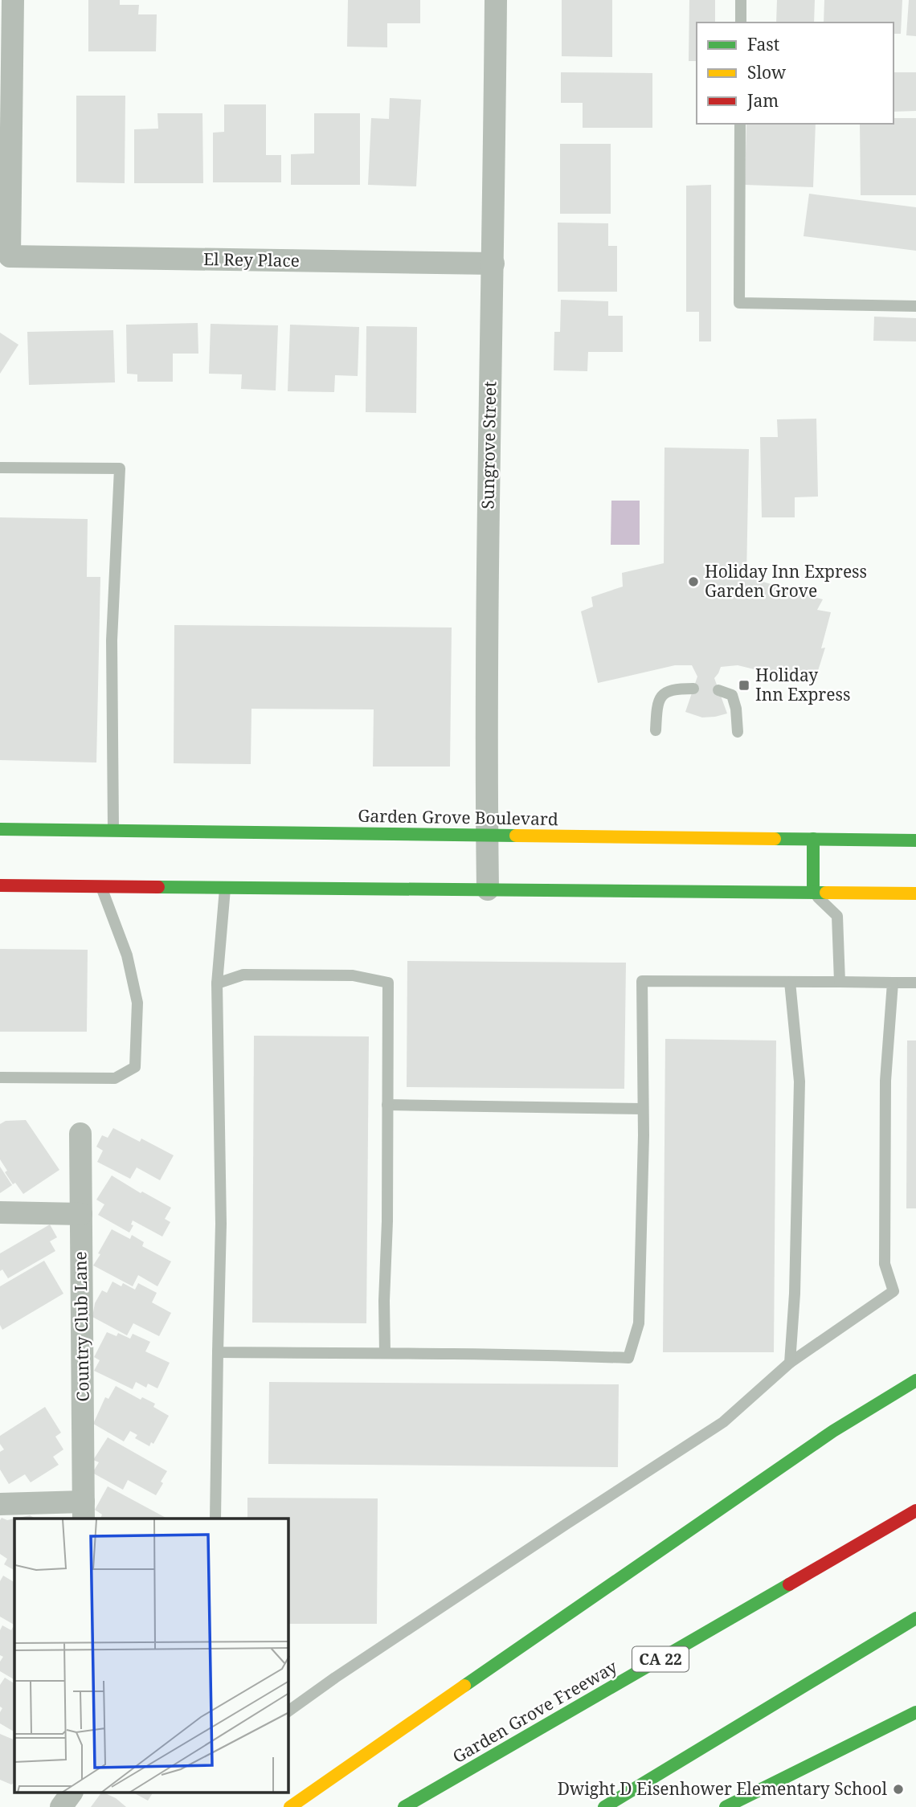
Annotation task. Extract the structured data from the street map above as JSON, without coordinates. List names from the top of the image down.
{
  "streets": {
    "main road": ["Garden Grove Boulevard", "CA 22", "Garden Grove Freeway"],
    "street": ["El Rey Place", "Sungrove Street", "Country Club Lane"]
  },
  "crossings": [
    ["El Rey Place", "Sungrove Street"],
    ["Sungrove Street", "Garden Grove Boulevard"]
  ],
  "places": {
    "other": ["Holiday Inn Express Garden Grove", "Dwight D Eisenhower Elementary School"],
    "transit": ["Holiday Inn Express"]
  },
  "legend": ["Fast", "Slow", "Jam"]
}
